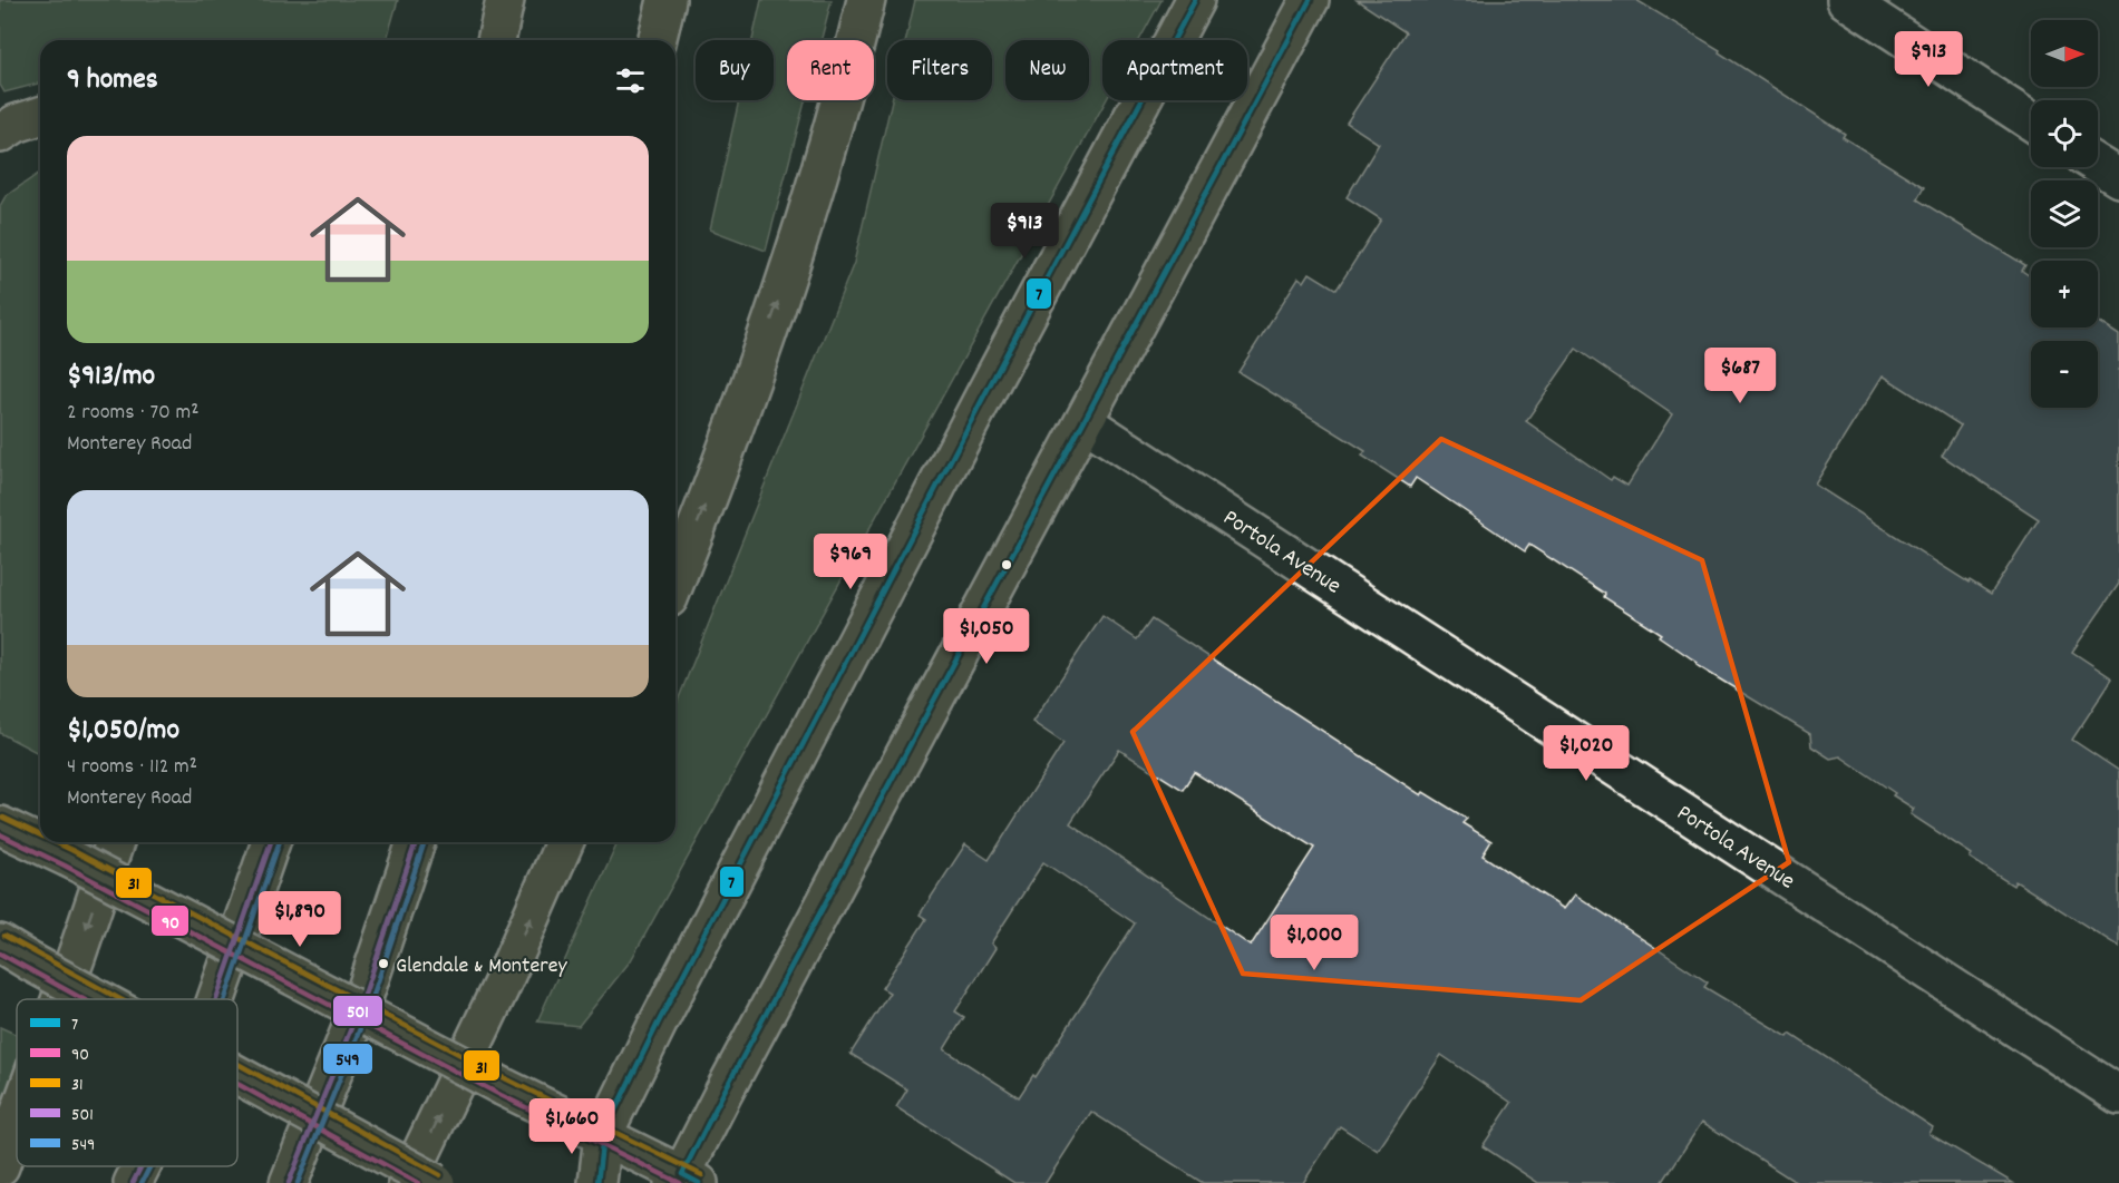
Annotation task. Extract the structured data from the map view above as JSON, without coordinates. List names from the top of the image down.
{
  "streets": {
    "street": ["Portola Avenue"]
  },
  "places": ["Glendale & Monterey"],
  "lines": [
    "transit line 7",
    "transit line 31",
    "transit line 90",
    "transit line 501",
    "transit line 549"
  ],
  "legend": [
    "7",
    "90",
    "31",
    "501",
    "549"
  ],
  "north": "right",
  "page": {
    "map_buttons": ["+", "−"],
    "price": [
      "$913",
      "$913",
      "$687",
      "$969",
      "$1,050",
      "$1,020",
      "$1,890",
      "$1,000",
      "$1,660"
    ],
    "chip": [
      "Buy",
      "Rent",
      "Filters",
      "New",
      "Apartment"
    ],
    "heading": "9 homes",
    "list": [
      {
        "name": "$913/mo",
        "note": "2 rooms · 70 m² · Monterey Road"
      },
      {
        "name": "$1,050/mo",
        "note": "4 rooms · 112 m² · Monterey Road"
      }
    ]
  }
}
